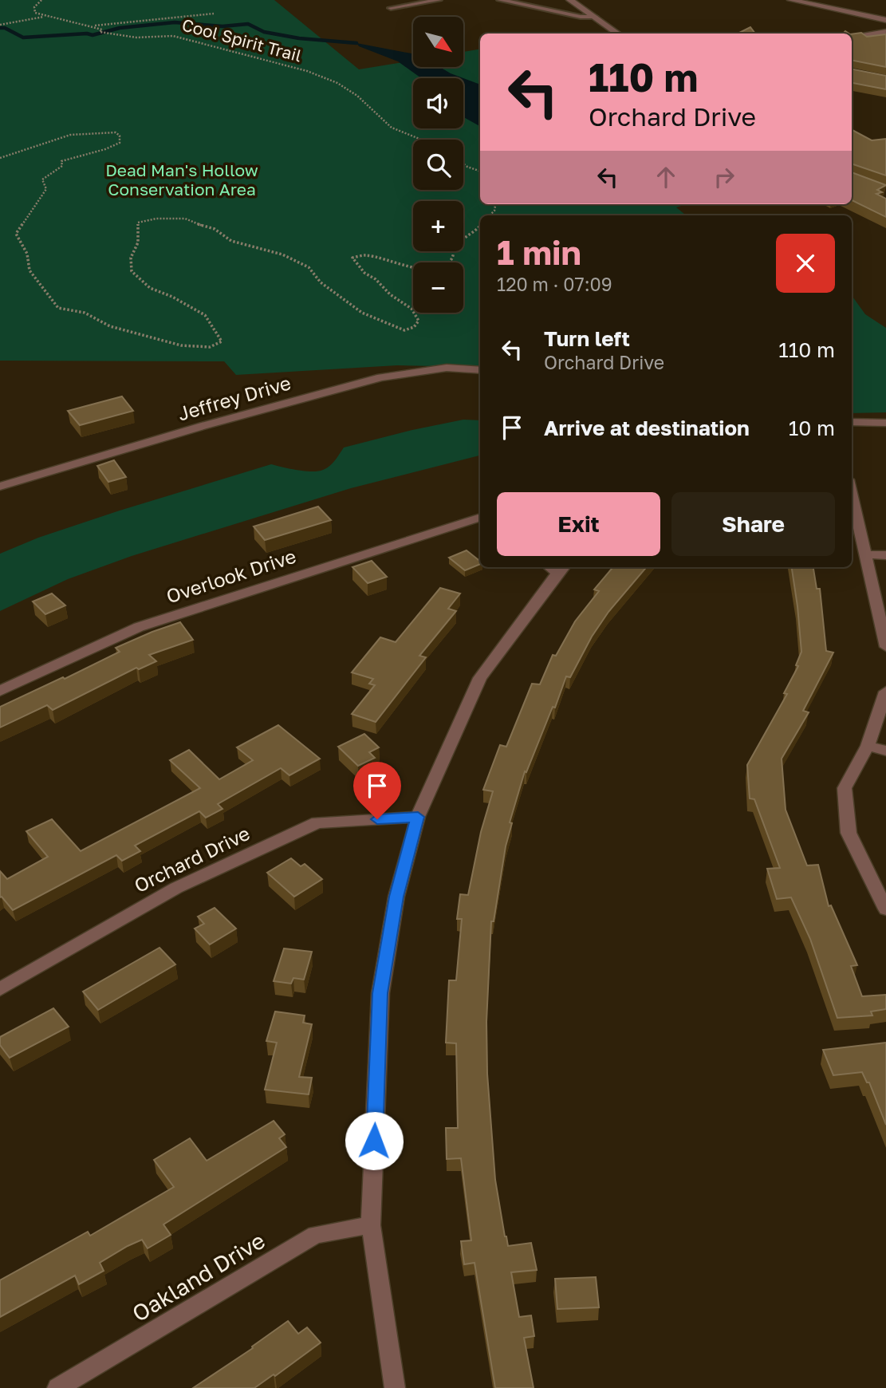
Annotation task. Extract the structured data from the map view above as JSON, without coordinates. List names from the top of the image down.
{
  "streets": {
    "street": [
      "Jeffrey Drive",
      "Overlook Drive",
      "Orchard Drive",
      "Oakland Drive"
    ],
    "path": ["Cool Spirit Trail"]
  },
  "parks": ["Dead Man's Hollow Conservation Area"],
  "north": "bottom right",
  "page": {
    "map_buttons": ["+", "−"],
    "turn": ["110 m", "Orchard Drive"],
    "heading": ["1 min", "120 m · 07:09"],
    "list": [
      {
        "name": "Turn left",
        "note": "Orchard Drive",
        "value": "110 m"
      },
      {
        "name": "Arrive at destination",
        "value": "10 m"
      }
    ],
    "buttons": ["Exit", "Share"]
  }
}
